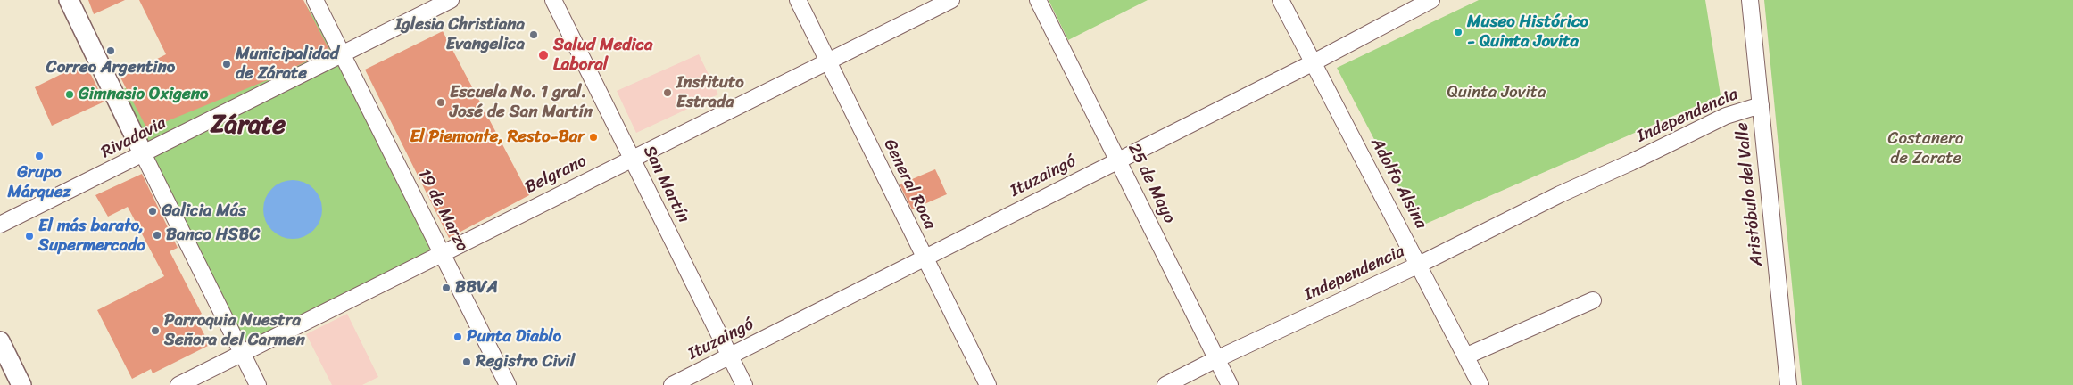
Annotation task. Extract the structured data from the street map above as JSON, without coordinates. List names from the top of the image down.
{
  "streets": {
    "street": [
      "Independencia",
      "Rivadavia",
      "Belgrano",
      "Ituzaingó",
      "25 de Mayo",
      "Adolfo Alsina",
      "San Martín",
      "General Roca",
      "Aristóbulo del Valle",
      "19 de Marzo"
    ]
  },
  "crossings": [
    ["Independencia", "25 de Mayo"],
    ["Independencia", "Adolfo Alsina"],
    ["Independencia", "Aristóbulo del Valle"],
    ["Rivadavia", "19 de Marzo"],
    ["Belgrano", "San Martín"],
    ["Belgrano", "General Roca"],
    ["Belgrano", "19 de Marzo"],
    ["Ituzaingó", "25 de Mayo"],
    ["Ituzaingó", "Adolfo Alsina"],
    ["Ituzaingó", "San Martín"],
    ["Ituzaingó", "General Roca"]
  ],
  "districts": ["Zárate"],
  "parks": ["Quinta Jovita", "Costanera de Zarate"],
  "places": [
    "Museo Histórico - Quinta Jovita",
    "Iglesia Christiana Evangelica",
    "Correo Argentino",
    "Salud Medica Laboral",
    "Municipalidad de Zárate",
    "Instituto Estrada",
    "Gimnasio Oxigeno",
    "Escuela No. 1 gral. José de San Martín",
    "El Piemonte, Resto-Bar",
    "Grupo Márquez",
    "Galicia Más",
    "Banco HSBC",
    "El más barato, Supermercado",
    "BBVA",
    "Parroquia Nuestra Señora del Carmen",
    "Punta Diablo",
    "Registro Civil"
  ]
}
